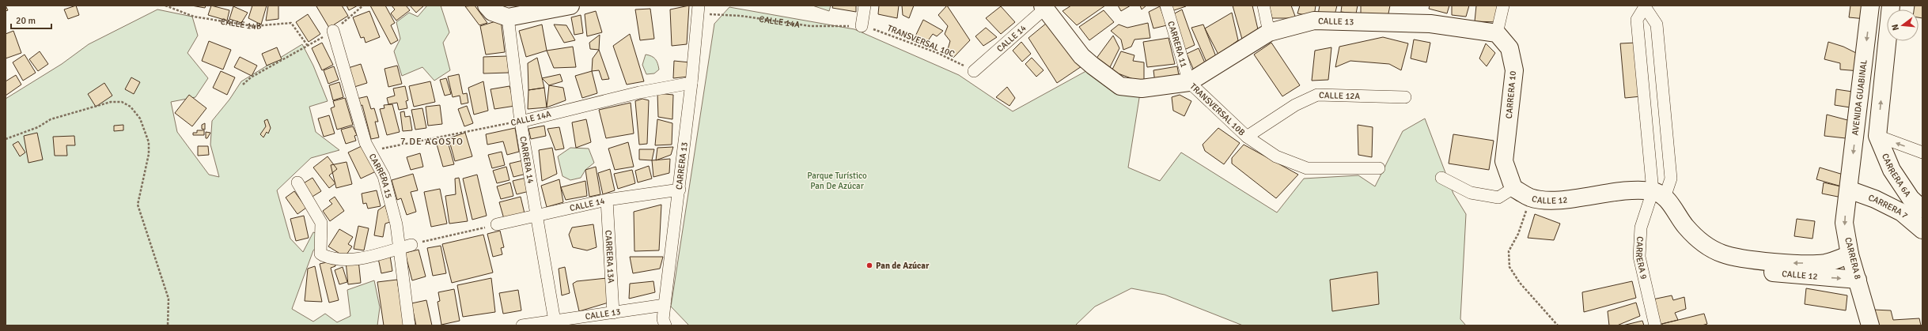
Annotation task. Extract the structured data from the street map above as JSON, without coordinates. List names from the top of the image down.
{
  "streets": {
    "street": [
      "CALLE 14A",
      "CALLE 13",
      "CALLE 14",
      "CARRERA 11",
      "CARRERA 10",
      "CALLE 12A",
      "AVENIDA GUABINAL",
      "TRANSVERSAL 10B",
      "CARRERA 14",
      "CARRERA 13",
      "CARRERA 6A",
      "CARRERA 15",
      "CALLE 12",
      "CARRERA 7",
      "CARRERA 13A",
      "CARRERA 9",
      "CARRERA 8"
    ],
    "path": ["CALLE 14B", "TRANSVERSAL 10C"]
  },
  "crossings": [
    ["CALLE 14A", "TRANSVERSAL 10C"],
    ["CALLE 14A", "CARRERA 14"],
    ["CALLE 14A", "CARRERA 13"],
    ["CALLE 14A", "CARRERA 15"],
    ["CALLE 13", "CARRERA 11"],
    ["CALLE 13", "CARRERA 10"],
    ["CALLE 13", "TRANSVERSAL 10B"],
    ["CALLE 13", "CARRERA 14"],
    ["CALLE 13", "CARRERA 13"],
    ["CALLE 13", "CARRERA 13A"],
    ["CALLE 14", "TRANSVERSAL 10C"],
    ["CALLE 14", "TRANSVERSAL 10B"],
    ["CALLE 14", "CARRERA 14"],
    ["CALLE 14", "CARRERA 13"],
    ["CALLE 14", "CARRERA 13A"],
    ["CARRERA 11", "TRANSVERSAL 10B"],
    ["CARRERA 10", "CALLE 12"],
    ["CALLE 12A", "TRANSVERSAL 10B"],
    ["AVENIDA GUABINAL", "CARRERA 7"],
    ["AVENIDA GUABINAL", "CARRERA 8"],
    ["CARRERA 6A", "CARRERA 7"],
    ["CALLE 12", "CARRERA 9"],
    ["CALLE 12", "CARRERA 8"],
    ["CARRERA 7", "CARRERA 8"]
  ],
  "one_way": ["CARRERA 8"],
  "districts": ["7 DE AGOSTO"],
  "parks": ["Parque Turístico Pan De Azúcar"],
  "places": ["Pan de Azúcar"],
  "scale_bar": "20 m",
  "north": "left"
}
